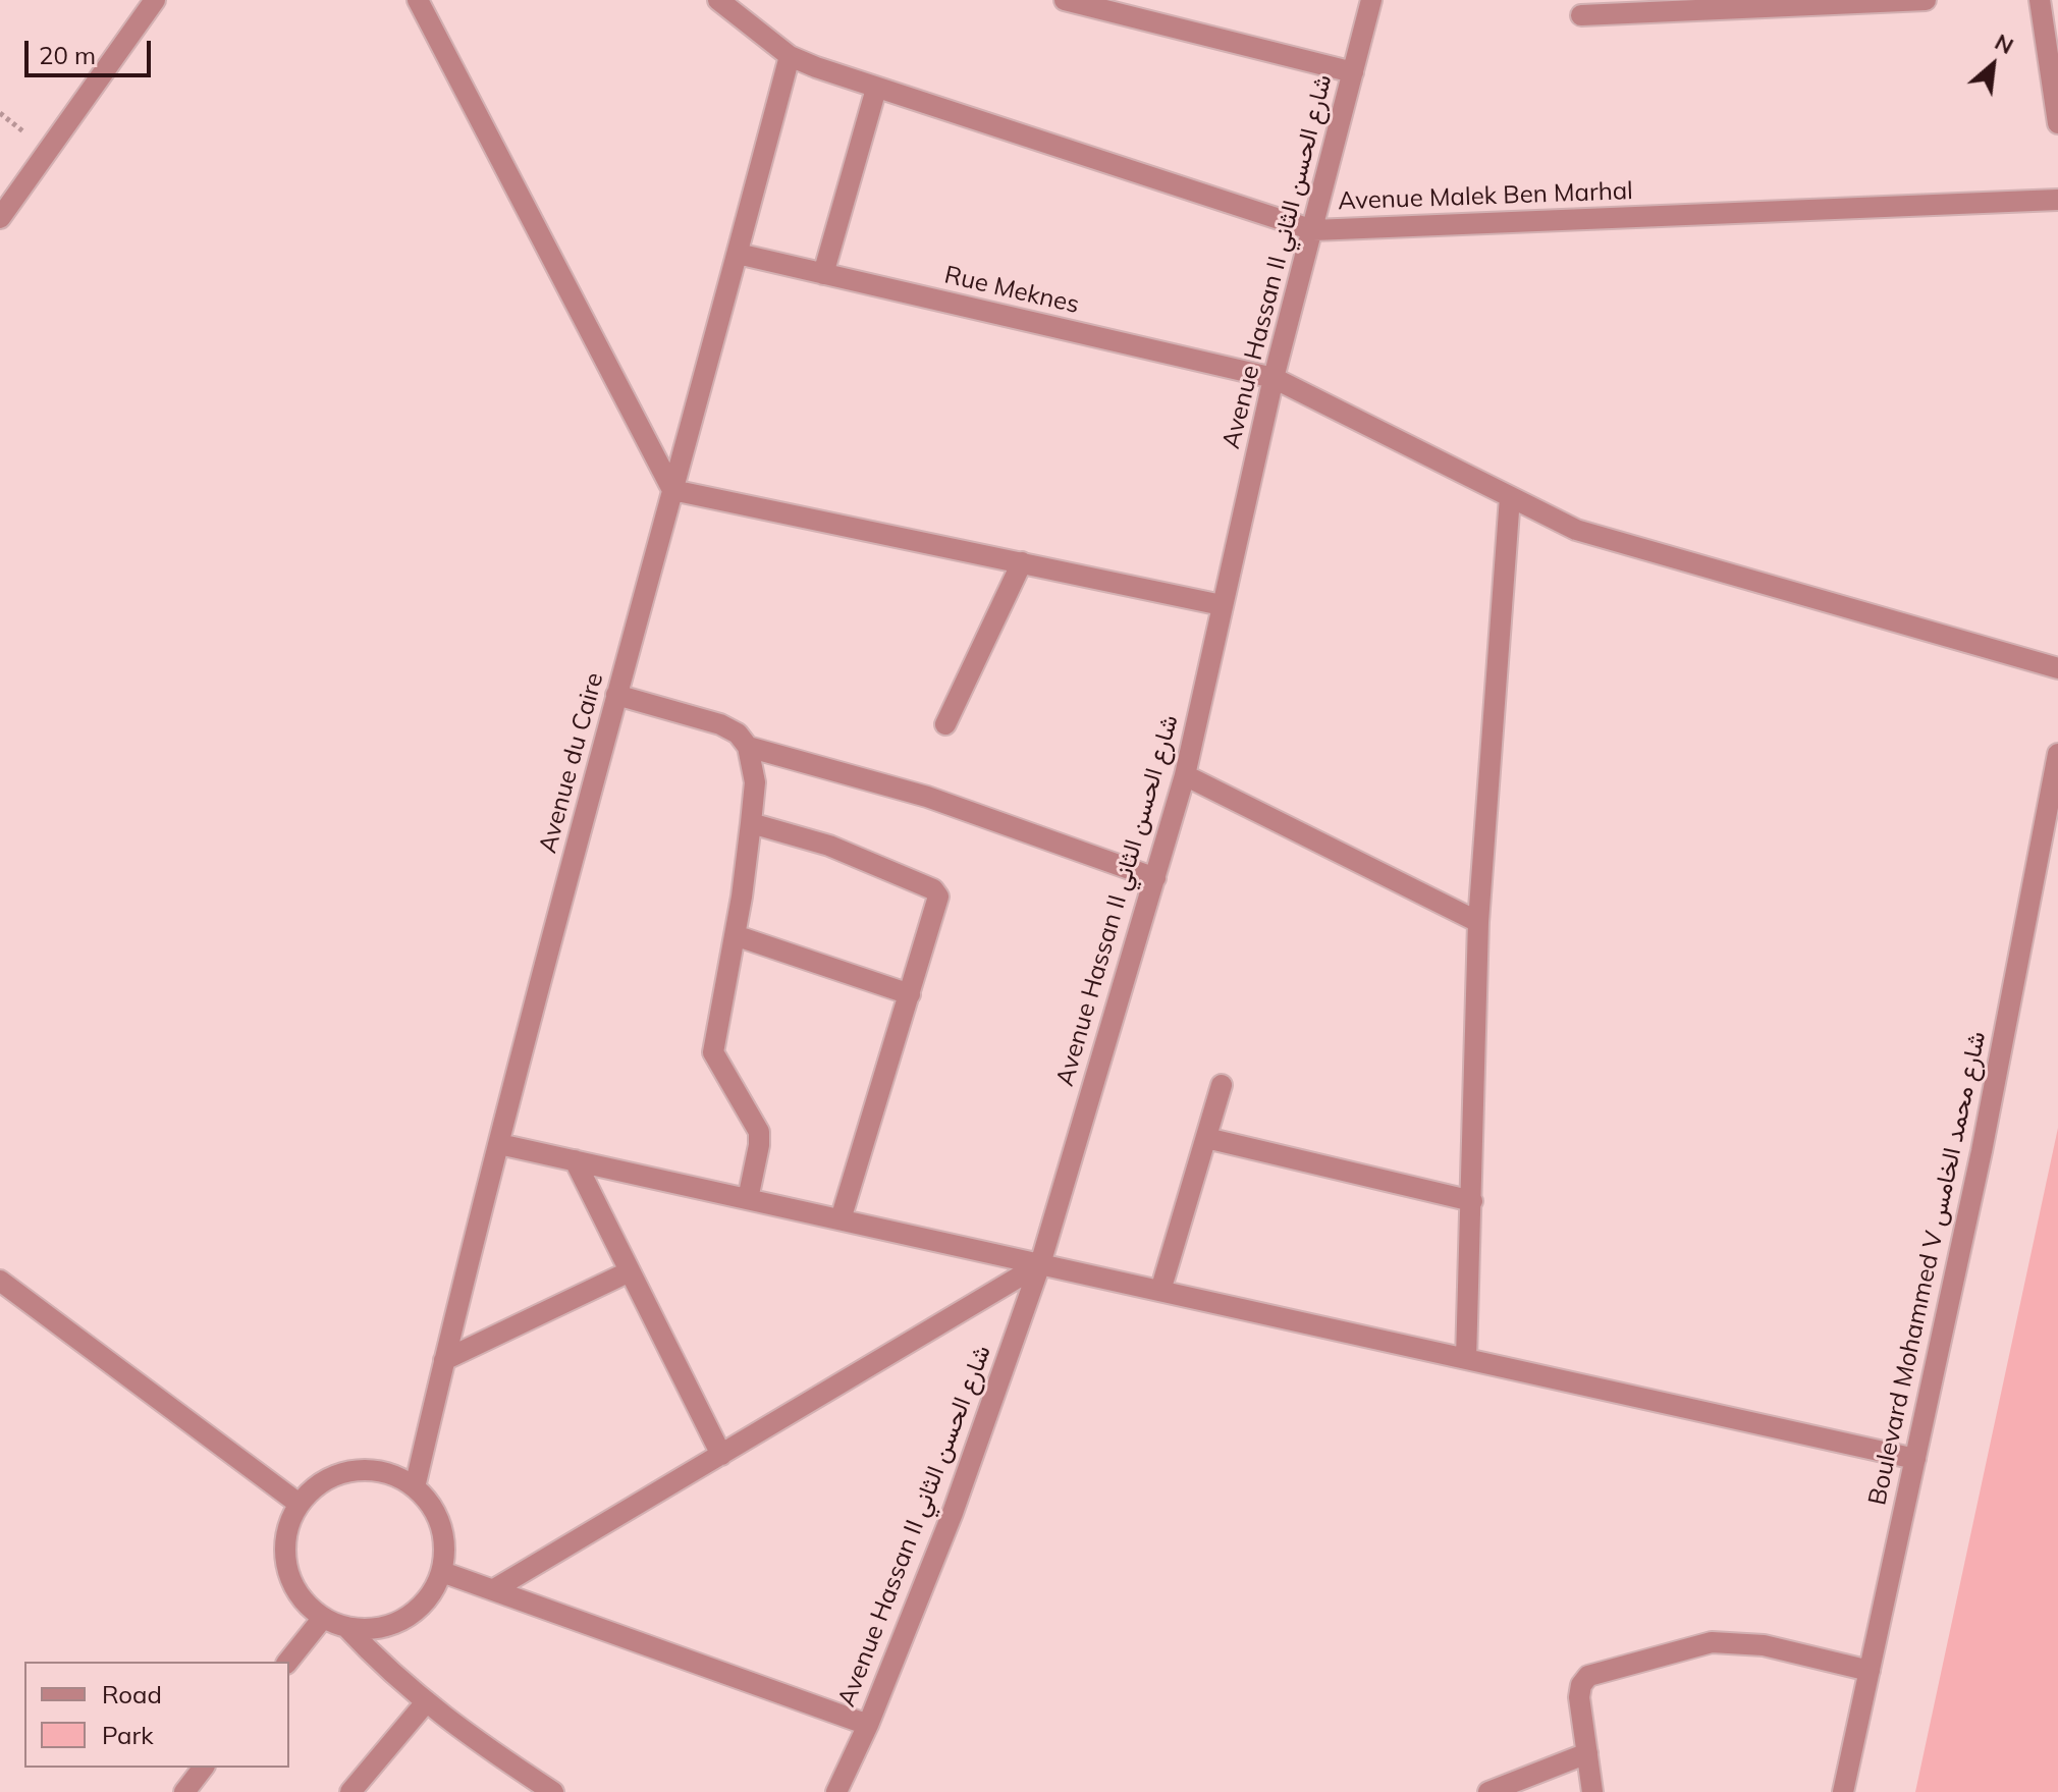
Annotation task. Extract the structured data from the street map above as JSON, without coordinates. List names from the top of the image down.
{
  "streets": {
    "street": [
      "Avenue Malek Ben Marhal",
      "Avenue Hassan II شارع الحسن الثاني",
      "Rue Meknes",
      "Avenue du Caire",
      "Boulevard Mohammed V شارع محمد الخامس"
    ]
  },
  "crossings": [
    ["Avenue Malek Ben Marhal", "Avenue Hassan II شارع الحسن الثاني"],
    ["Avenue Malek Ben Marhal", "Avenue du Caire"],
    ["Avenue Hassan II شارع الحسن الثاني", "Rue Meknes"],
    ["Rue Meknes", "Avenue du Caire"]
  ],
  "legend": ["Road", "Park"],
  "scale_bar": "20 m",
  "north": "top right"
}
